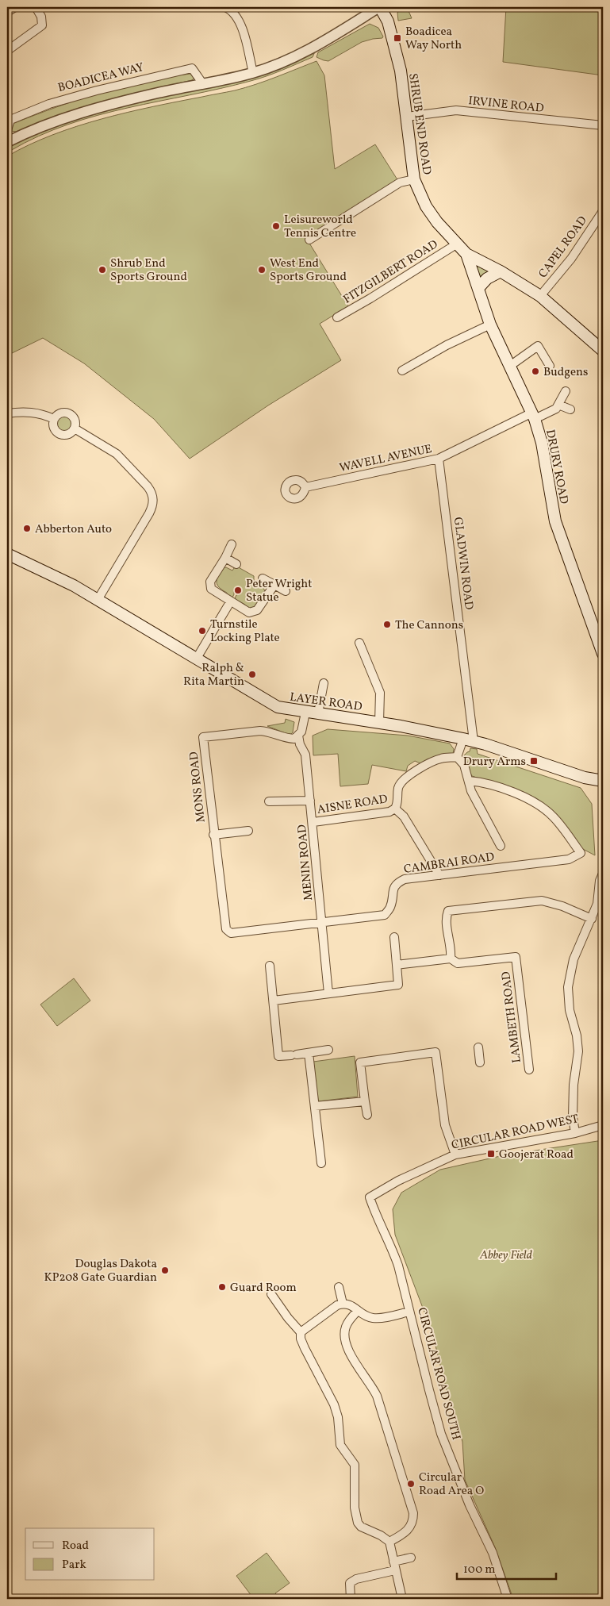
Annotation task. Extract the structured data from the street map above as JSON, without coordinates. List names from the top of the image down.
{
  "streets": {
    "main road": ["SHRUB END ROAD", "DRURY ROAD", "LAYER ROAD"],
    "street": [
      "BOADICEA WAY",
      "IRVINE ROAD",
      "CAPEL ROAD",
      "FITZGILBERT ROAD",
      "WAVELL AVENUE",
      "GLADWIN ROAD",
      "MONS ROAD",
      "AISNE ROAD",
      "MENIN ROAD",
      "CAMBRAI ROAD",
      "LAMBETH ROAD",
      "CIRCULAR ROAD WEST",
      "CIRCULAR ROAD SOUTH"
    ]
  },
  "crossings": [
    ["BOADICEA WAY", "SHRUB END ROAD"],
    ["IRVINE ROAD", "SHRUB END ROAD"],
    ["SHRUB END ROAD", "CAPEL ROAD"],
    ["SHRUB END ROAD", "FITZGILBERT ROAD"],
    ["SHRUB END ROAD", "DRURY ROAD"],
    ["WAVELL AVENUE", "DRURY ROAD"],
    ["WAVELL AVENUE", "GLADWIN ROAD"],
    ["GLADWIN ROAD", "LAYER ROAD"],
    ["MONS ROAD", "MENIN ROAD"],
    ["MONS ROAD", "CAMBRAI ROAD"],
    ["AISNE ROAD", "MENIN ROAD"],
    ["AISNE ROAD", "CAMBRAI ROAD"],
    ["MENIN ROAD", "CAMBRAI ROAD"],
    ["CIRCULAR ROAD WEST", "CIRCULAR ROAD SOUTH"]
  ],
  "parks": ["Abbey Field"],
  "places": {
    "transit": ["Boadicea Way North", "Drury Arms", "Goojerat Road"],
    "other": [
      "Leisureworld Tennis Centre",
      "Shrub End Sports Ground",
      "West End Sports Ground",
      "Budgens",
      "Abberton Auto",
      "Peter Wright Statue",
      "The Cannons",
      "Turnstile Locking Plate",
      "Ralph & Rita Martin",
      "Douglas Dakota KP208 Gate Guardian",
      "Guard Room",
      "Circular Road Area O"
    ]
  },
  "legend": ["Road", "Park"],
  "scale_bar": "100 m"
}
